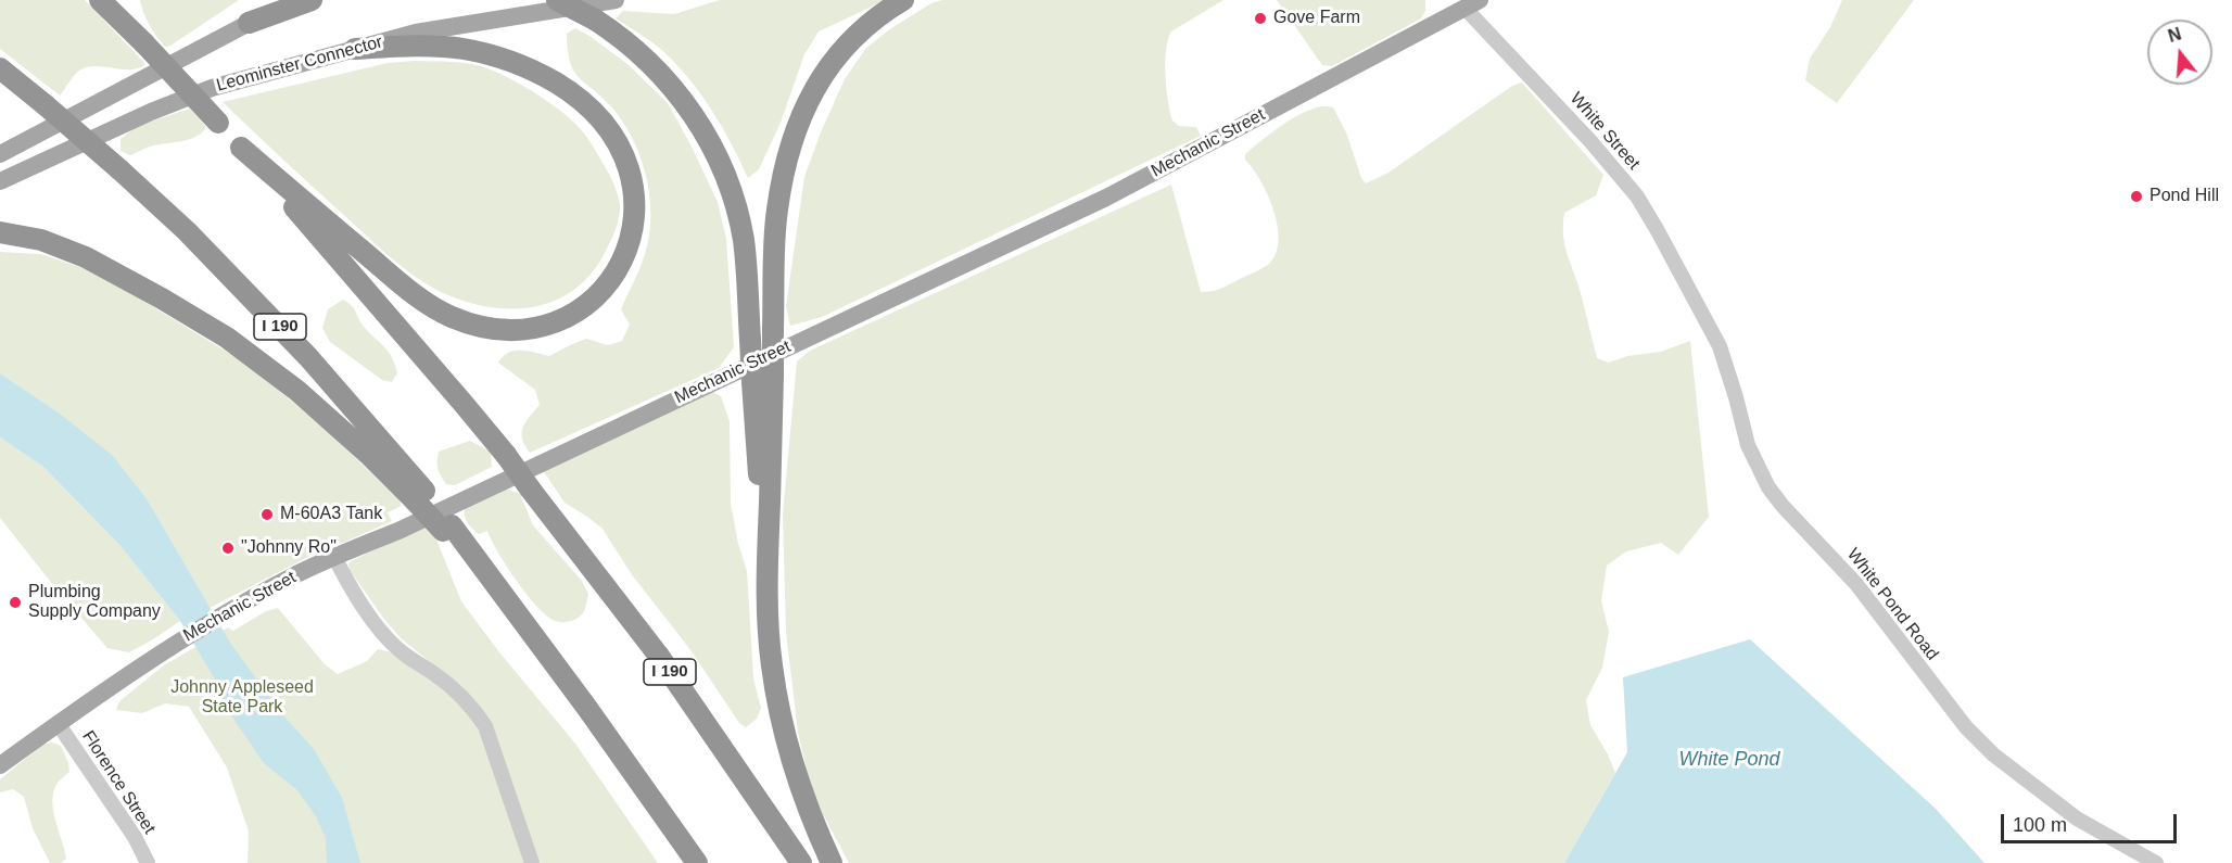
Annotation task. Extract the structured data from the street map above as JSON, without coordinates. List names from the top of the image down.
{
  "streets": {
    "highway": ["I 190"],
    "main road": ["Leominster Connector", "Mechanic Street"],
    "street": ["White Street", "White Pond Road", "Florence Street"]
  },
  "crossings": [
    ["White Street", "Mechanic Street"],
    ["White Street", "White Pond Road"],
    ["Mechanic Street", "Florence Street"]
  ],
  "water": ["White Pond"],
  "parks": ["Johnny Appleseed State Park"],
  "places": [
    "Gove Farm",
    "Pond Hill",
    "M-60A3 Tank",
    "\"Johnny Ro\"",
    "Plumbing Supply Company"
  ],
  "scale_bar": "100 m",
  "north": "top"
}
